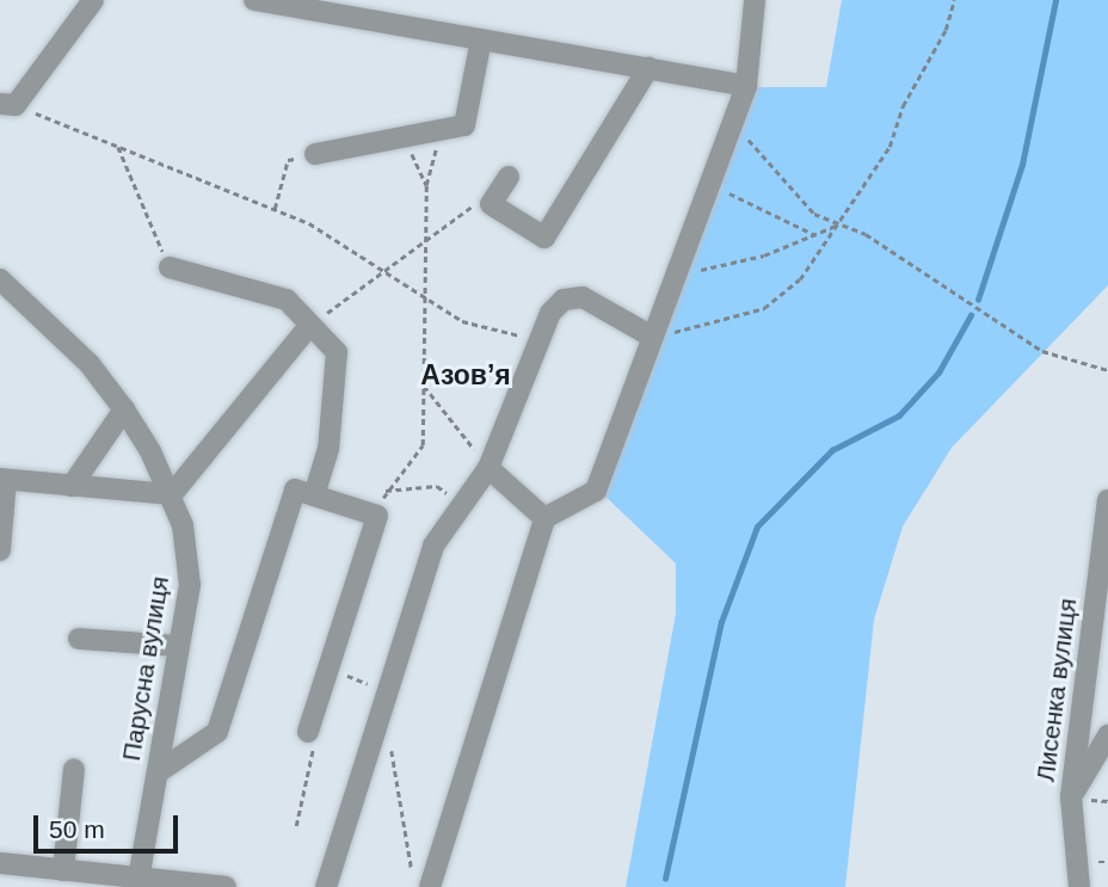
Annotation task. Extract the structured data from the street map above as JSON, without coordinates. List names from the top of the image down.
{
  "streets": {
    "street": ["Парусна вулиця", "Лисенка вулиця"]
  },
  "districts": ["Азов’я"],
  "scale_bar": "50 m"
}
